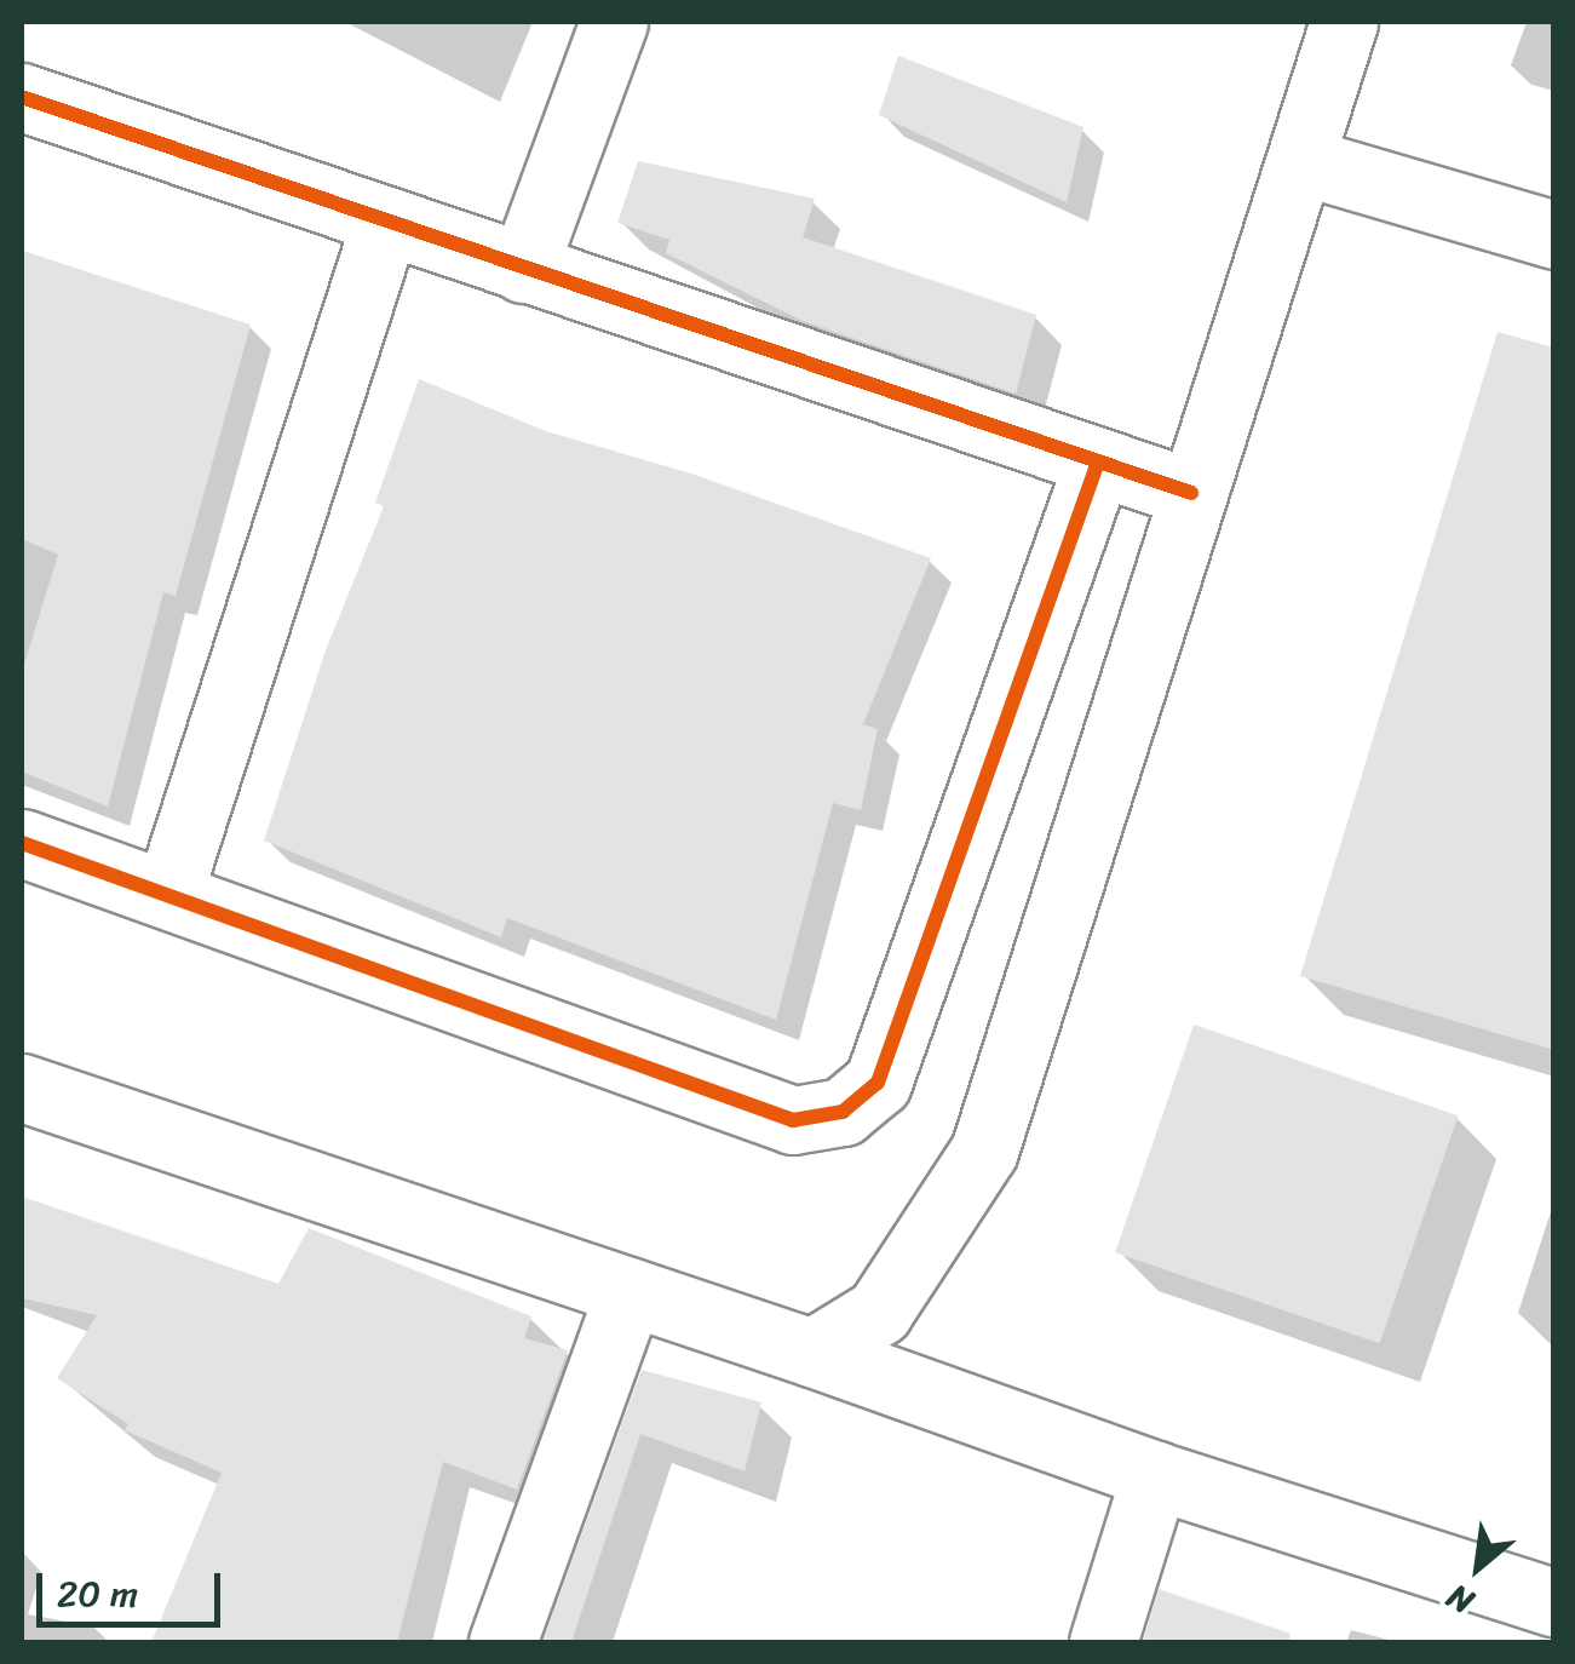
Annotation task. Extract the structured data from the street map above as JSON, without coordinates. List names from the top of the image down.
{
  "scale_bar": "20 m",
  "north": "bottom left"
}
